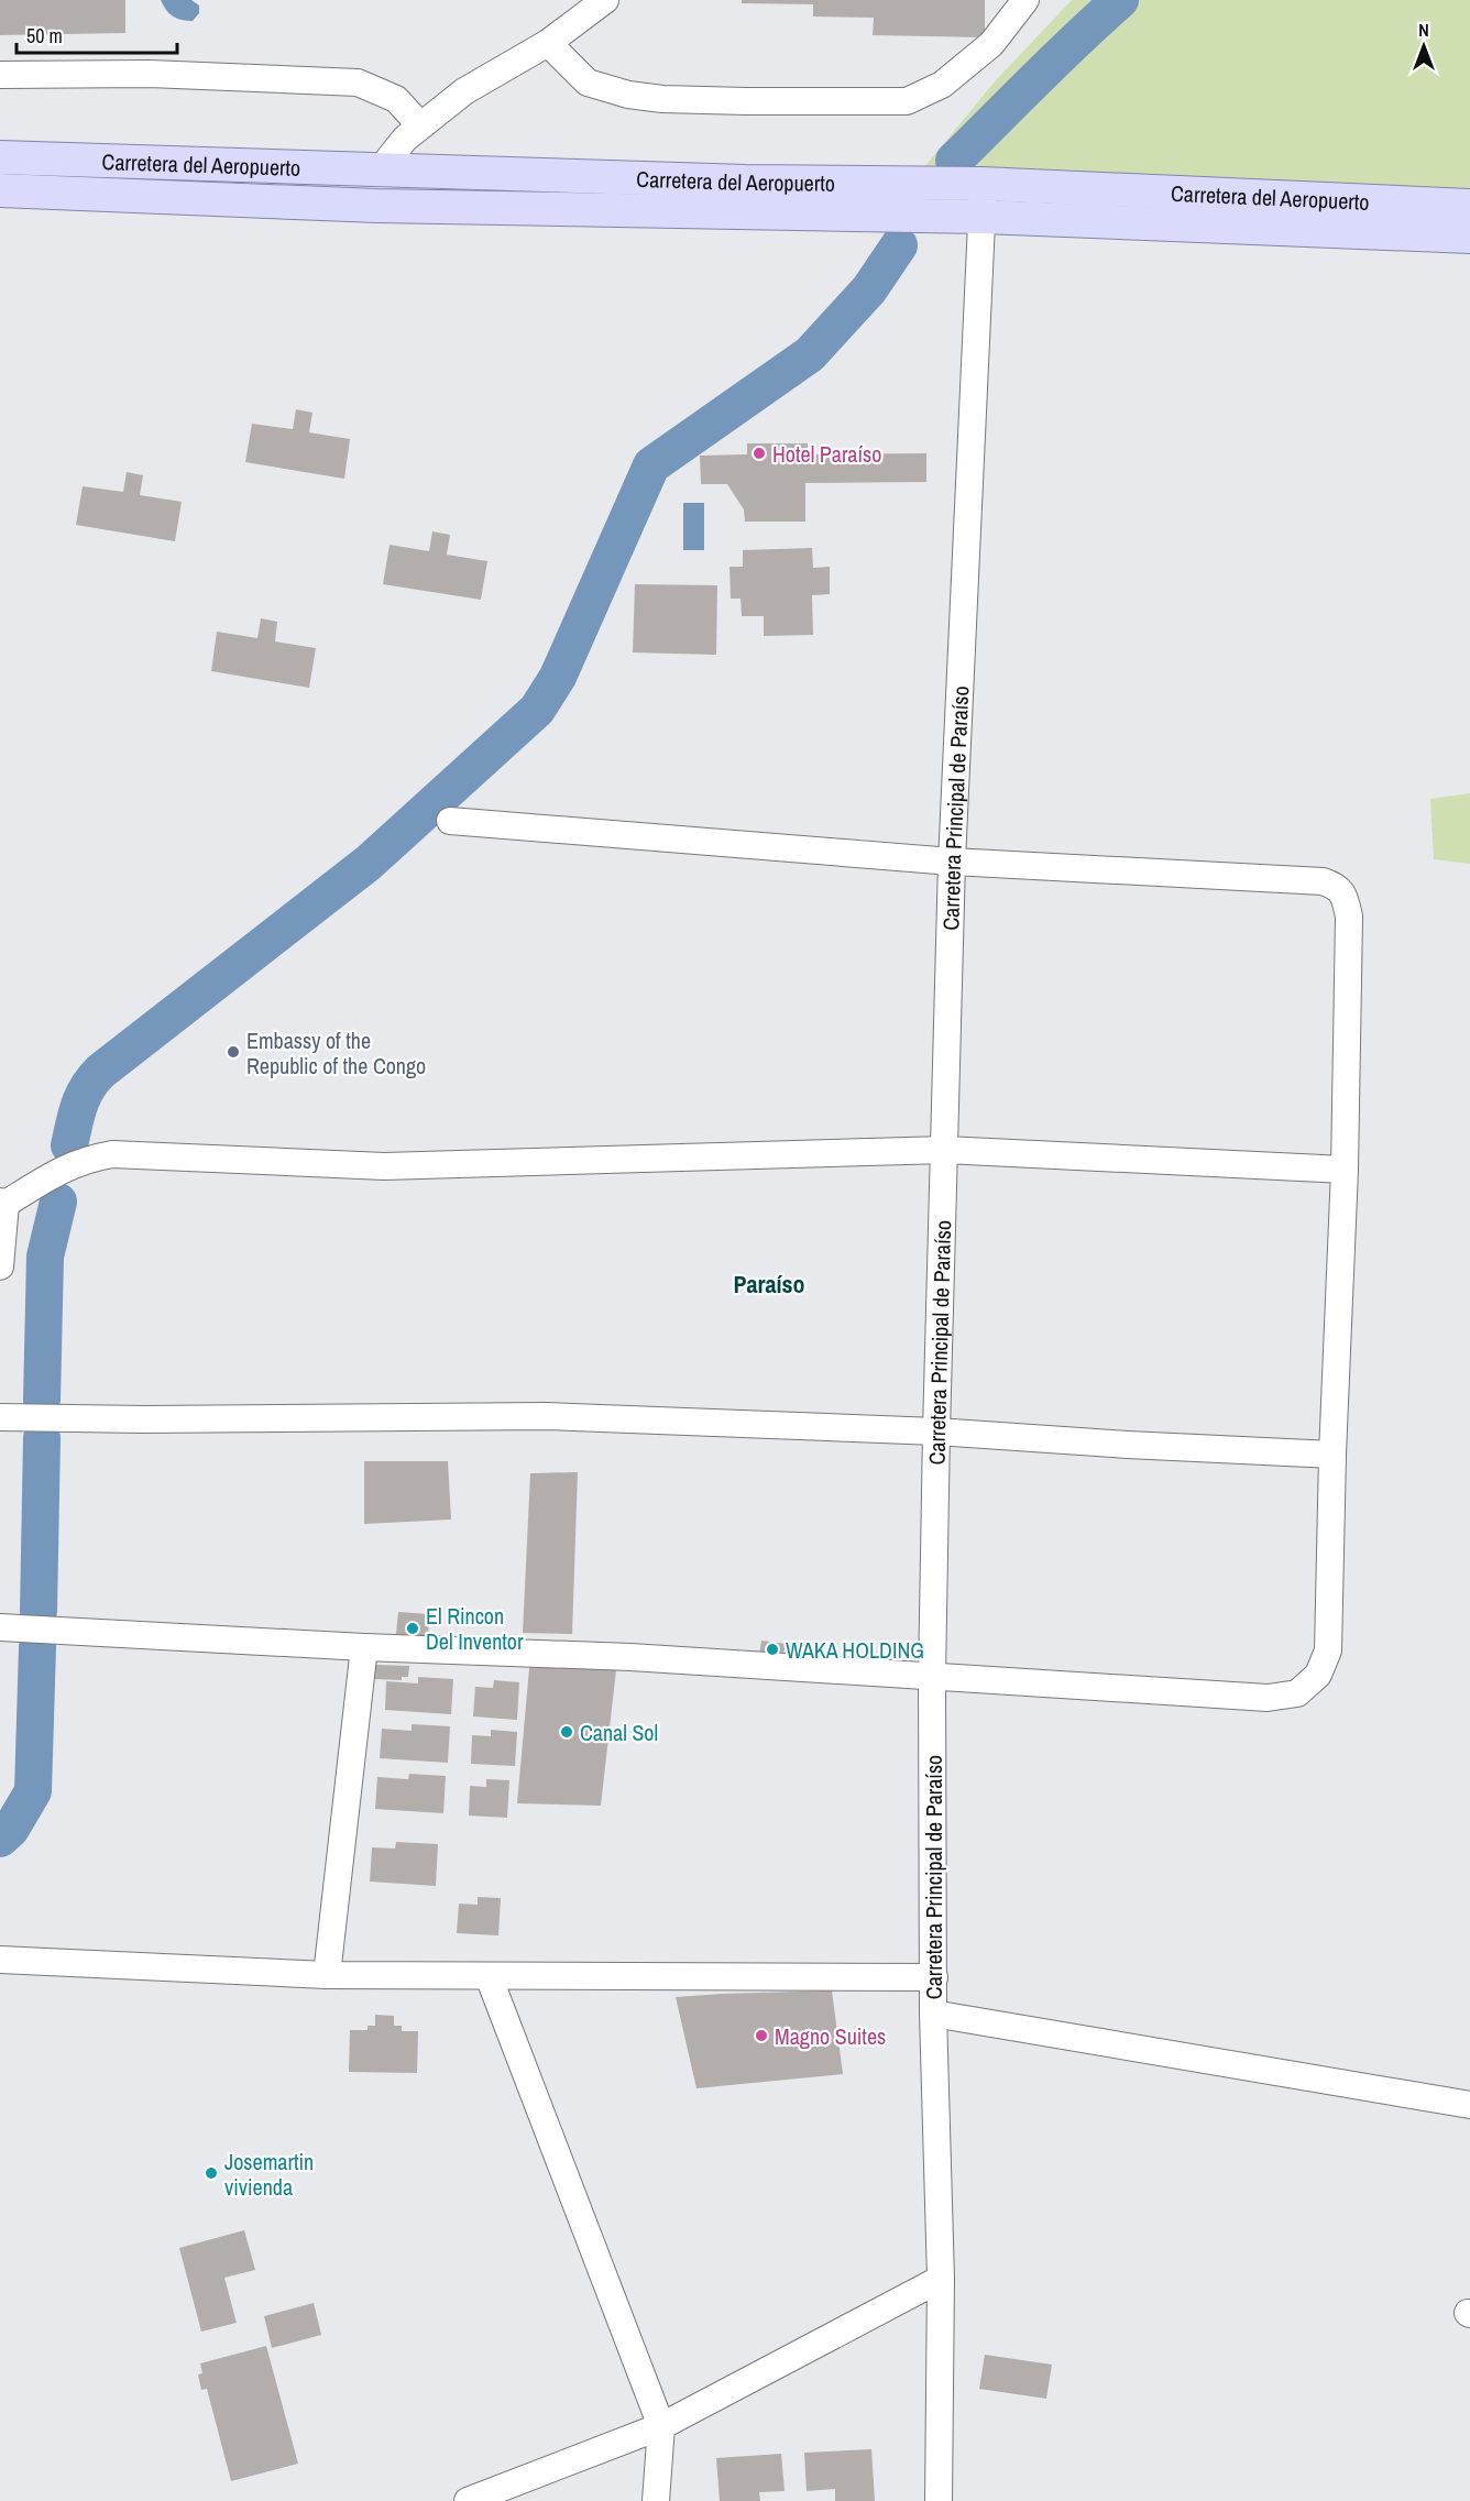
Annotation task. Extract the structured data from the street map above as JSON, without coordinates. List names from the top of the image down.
{
  "streets": {
    "main road": ["Carretera del Aeropuerto"],
    "street": ["Carretera Principal de Paraíso"]
  },
  "crossings": [
    ["Carretera del Aeropuerto", "Carretera Principal de Paraíso"]
  ],
  "districts": ["Paraíso"],
  "places": [
    "Hotel Paraíso",
    "Embassy of the Republic of the Congo",
    "El Rincon Del Inventor",
    "WAKA HOLDING",
    "Canal Sol",
    "Magno Suites",
    "Josemartin vivienda"
  ],
  "scale_bar": "50 m",
  "north": "top"
}
